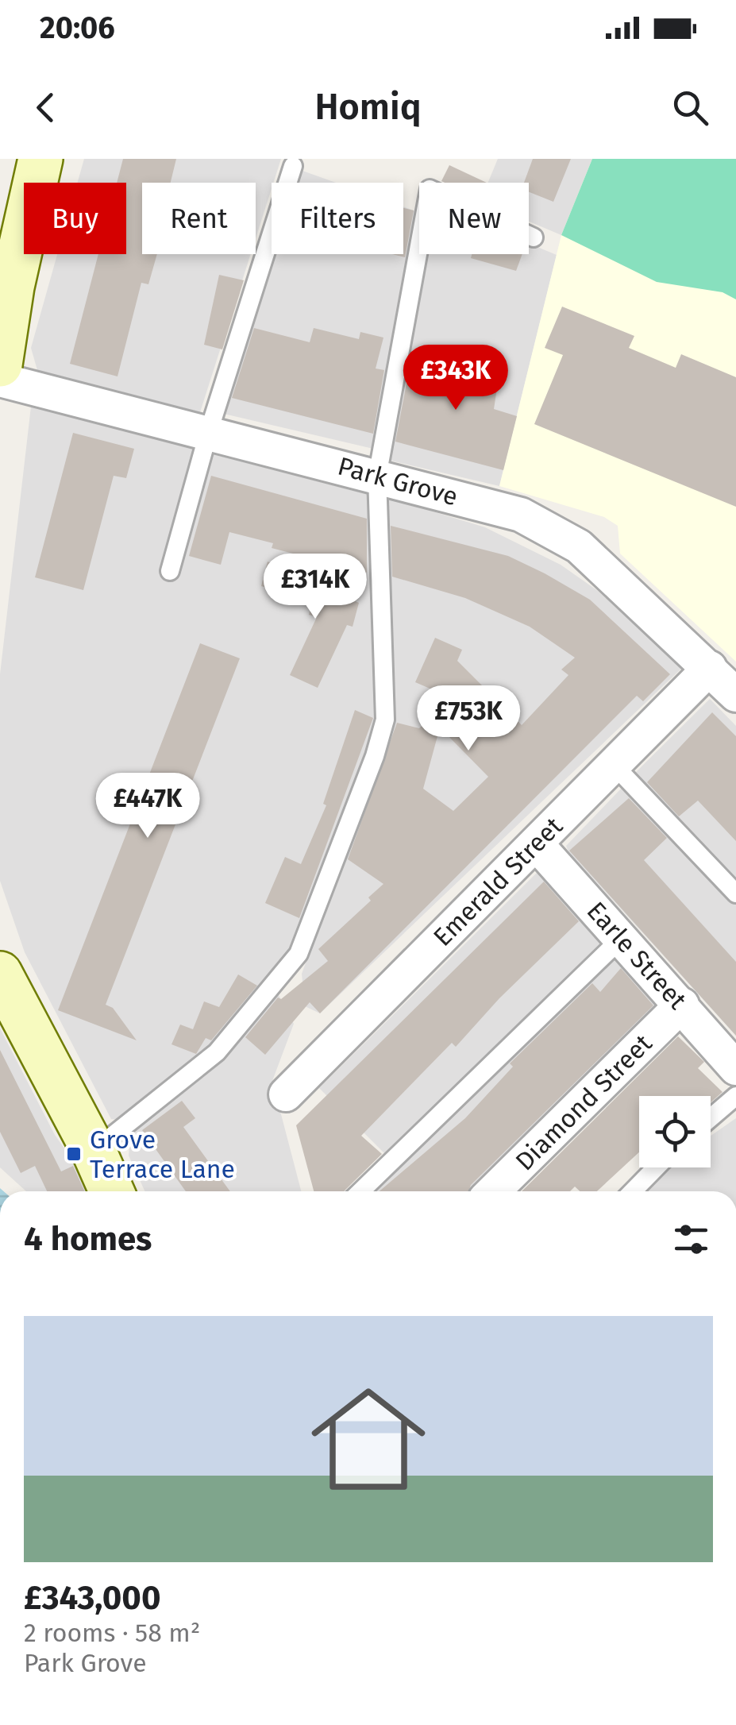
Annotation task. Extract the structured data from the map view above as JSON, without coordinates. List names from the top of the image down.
{
  "streets": {
    "street": [
      "Park Grove",
      "Emerald Street",
      "Earle Street",
      "Diamond Street"
    ]
  },
  "crossings": [
    ["Park Grove", "Emerald Street"],
    ["Emerald Street", "Earle Street"],
    ["Earle Street", "Diamond Street"]
  ],
  "places": {
    "transit": ["Grove Terrace Lane"]
  },
  "page": {
    "status": "20:06",
    "header": "Homiq",
    "chip": [
      "Buy",
      "Rent",
      "Filters",
      "New"
    ],
    "price": [
      "£343K",
      "£314K",
      "£753K",
      "£447K"
    ],
    "heading": "4 homes",
    "list": [
      {
        "name": "£343,000",
        "note": "2 rooms · 58 m² · Park Grove"
      }
    ]
  }
}
